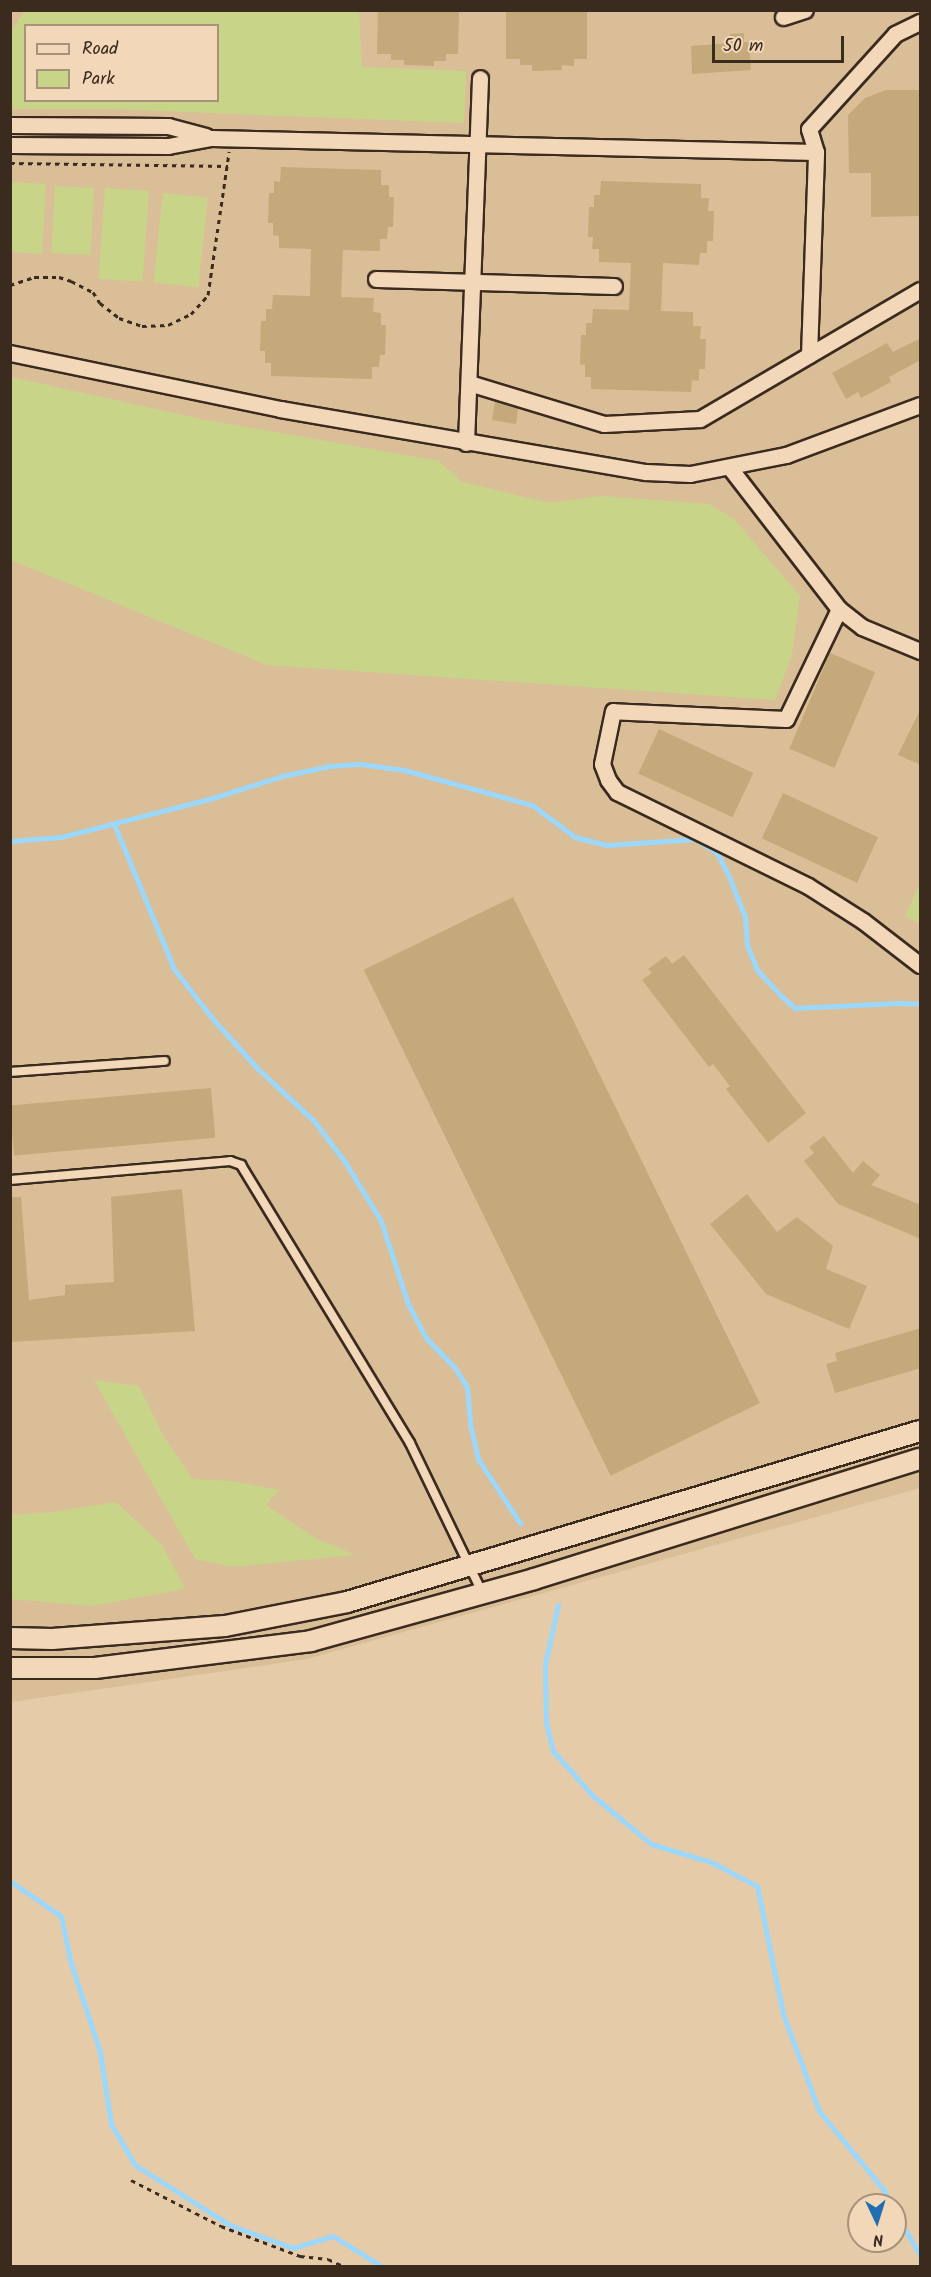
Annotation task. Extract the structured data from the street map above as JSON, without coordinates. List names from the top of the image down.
{
  "legend": ["Road", "Park"],
  "scale_bar": "50 m",
  "north": "bottom"
}
